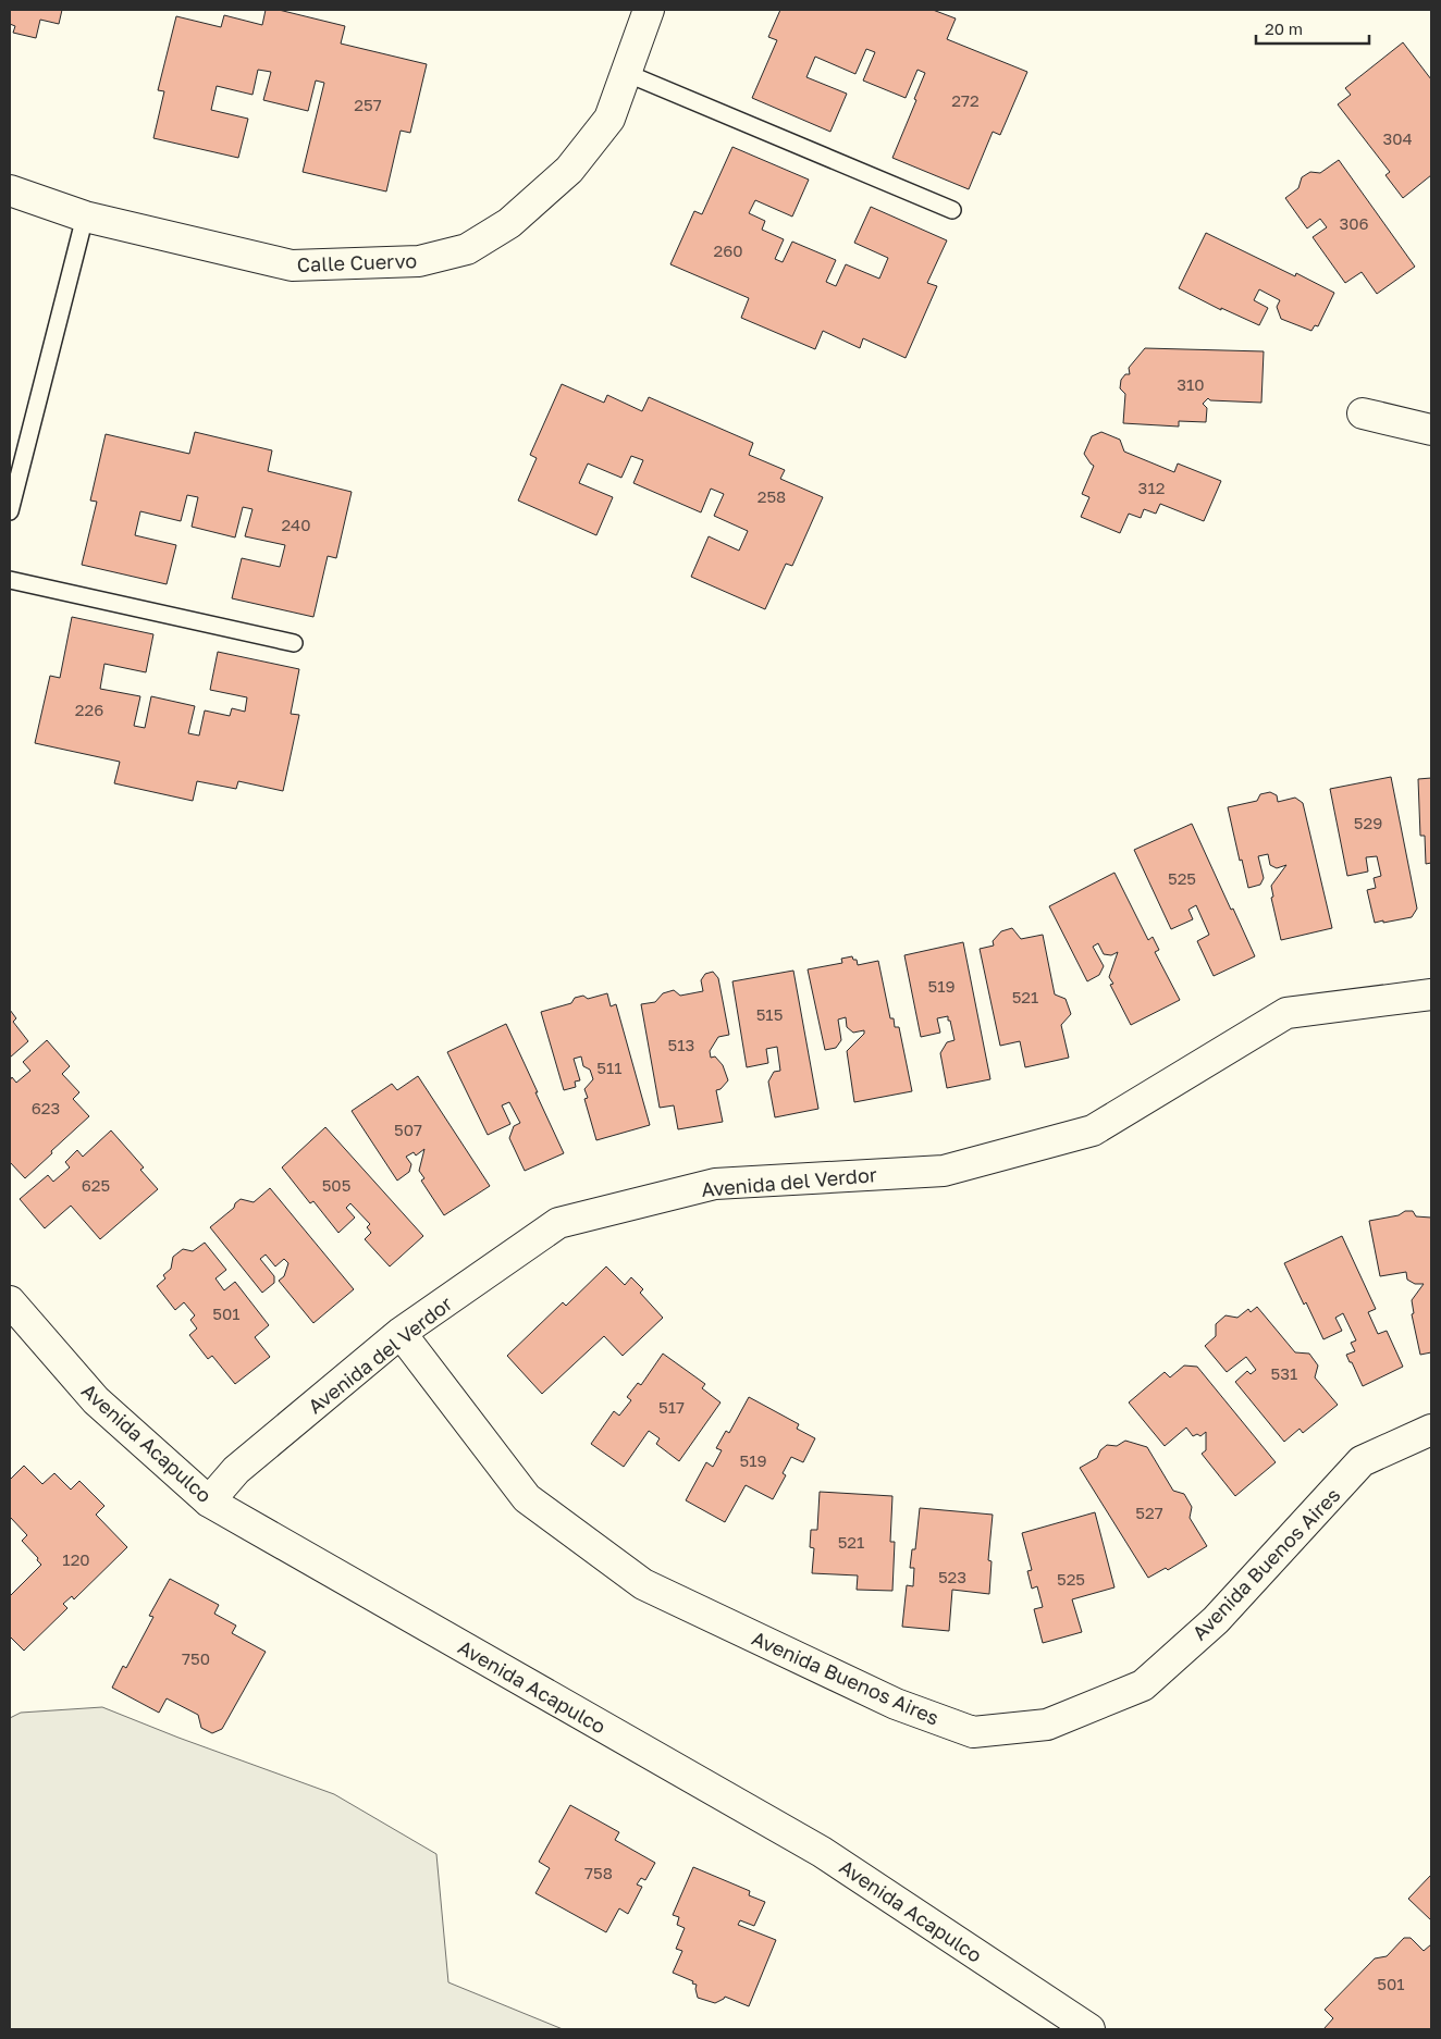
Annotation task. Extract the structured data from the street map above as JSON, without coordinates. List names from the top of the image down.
{
  "streets": {
    "street": [
      "Calle Cuervo",
      "Avenida del Verdor",
      "Avenida Acapulco",
      "Avenida Buenos Aires"
    ]
  },
  "crossings": [
    ["Avenida del Verdor", "Avenida Acapulco"],
    ["Avenida del Verdor", "Avenida Buenos Aires"]
  ],
  "house_numbers": [
    "272",
    "257",
    "304",
    "306",
    "260",
    "310",
    "312",
    "258",
    "240",
    "226",
    "529",
    "525",
    "519",
    "521",
    "515",
    "513",
    "511",
    "623",
    "507",
    "625",
    "505",
    "501",
    "531",
    "517",
    "519",
    "527",
    "521",
    "120",
    "523",
    "525",
    "750",
    "758",
    "501"
  ],
  "scale_bar": "20 m"
}
